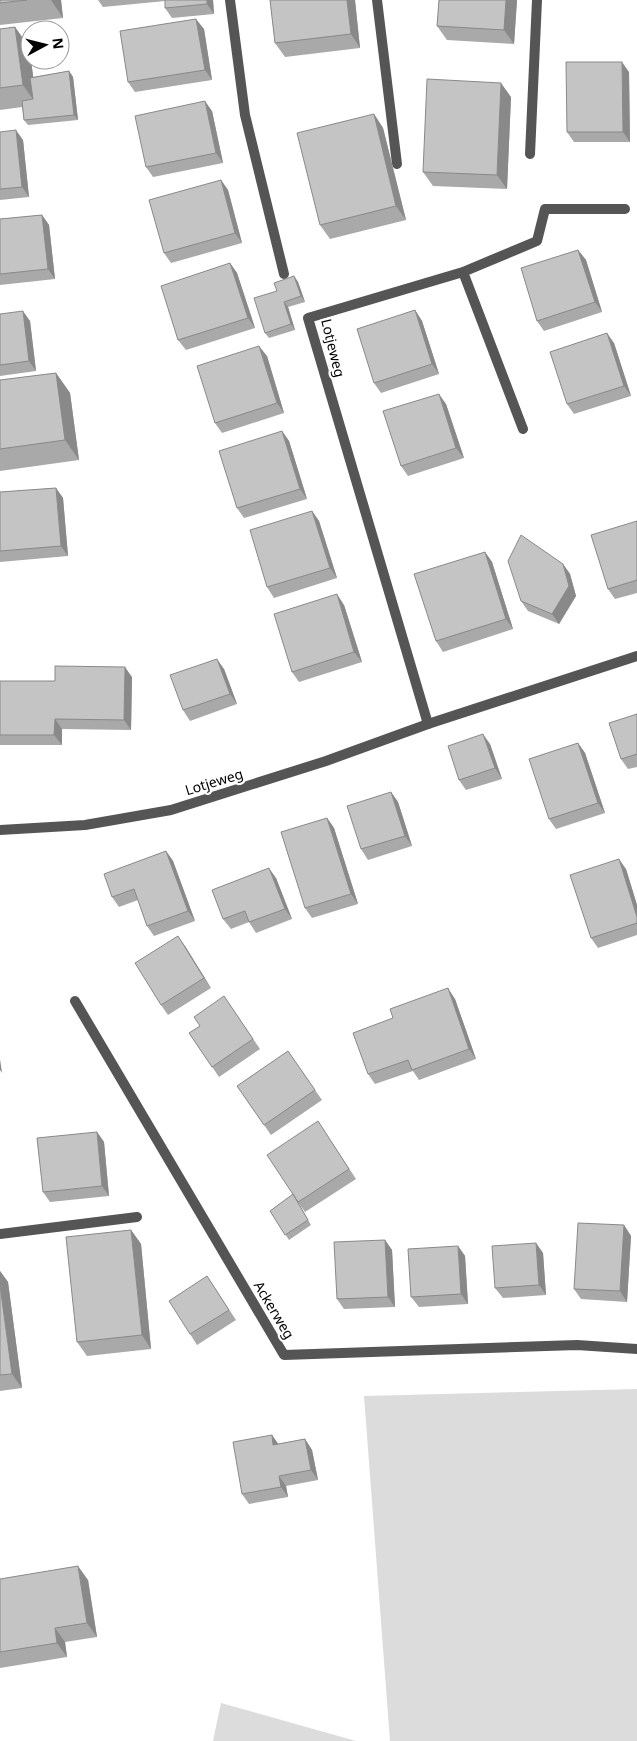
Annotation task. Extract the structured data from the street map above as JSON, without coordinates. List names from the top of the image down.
{
  "streets": {
    "street": ["Lotjeweg", "Ackerweg"]
  },
  "north": "right"
}
